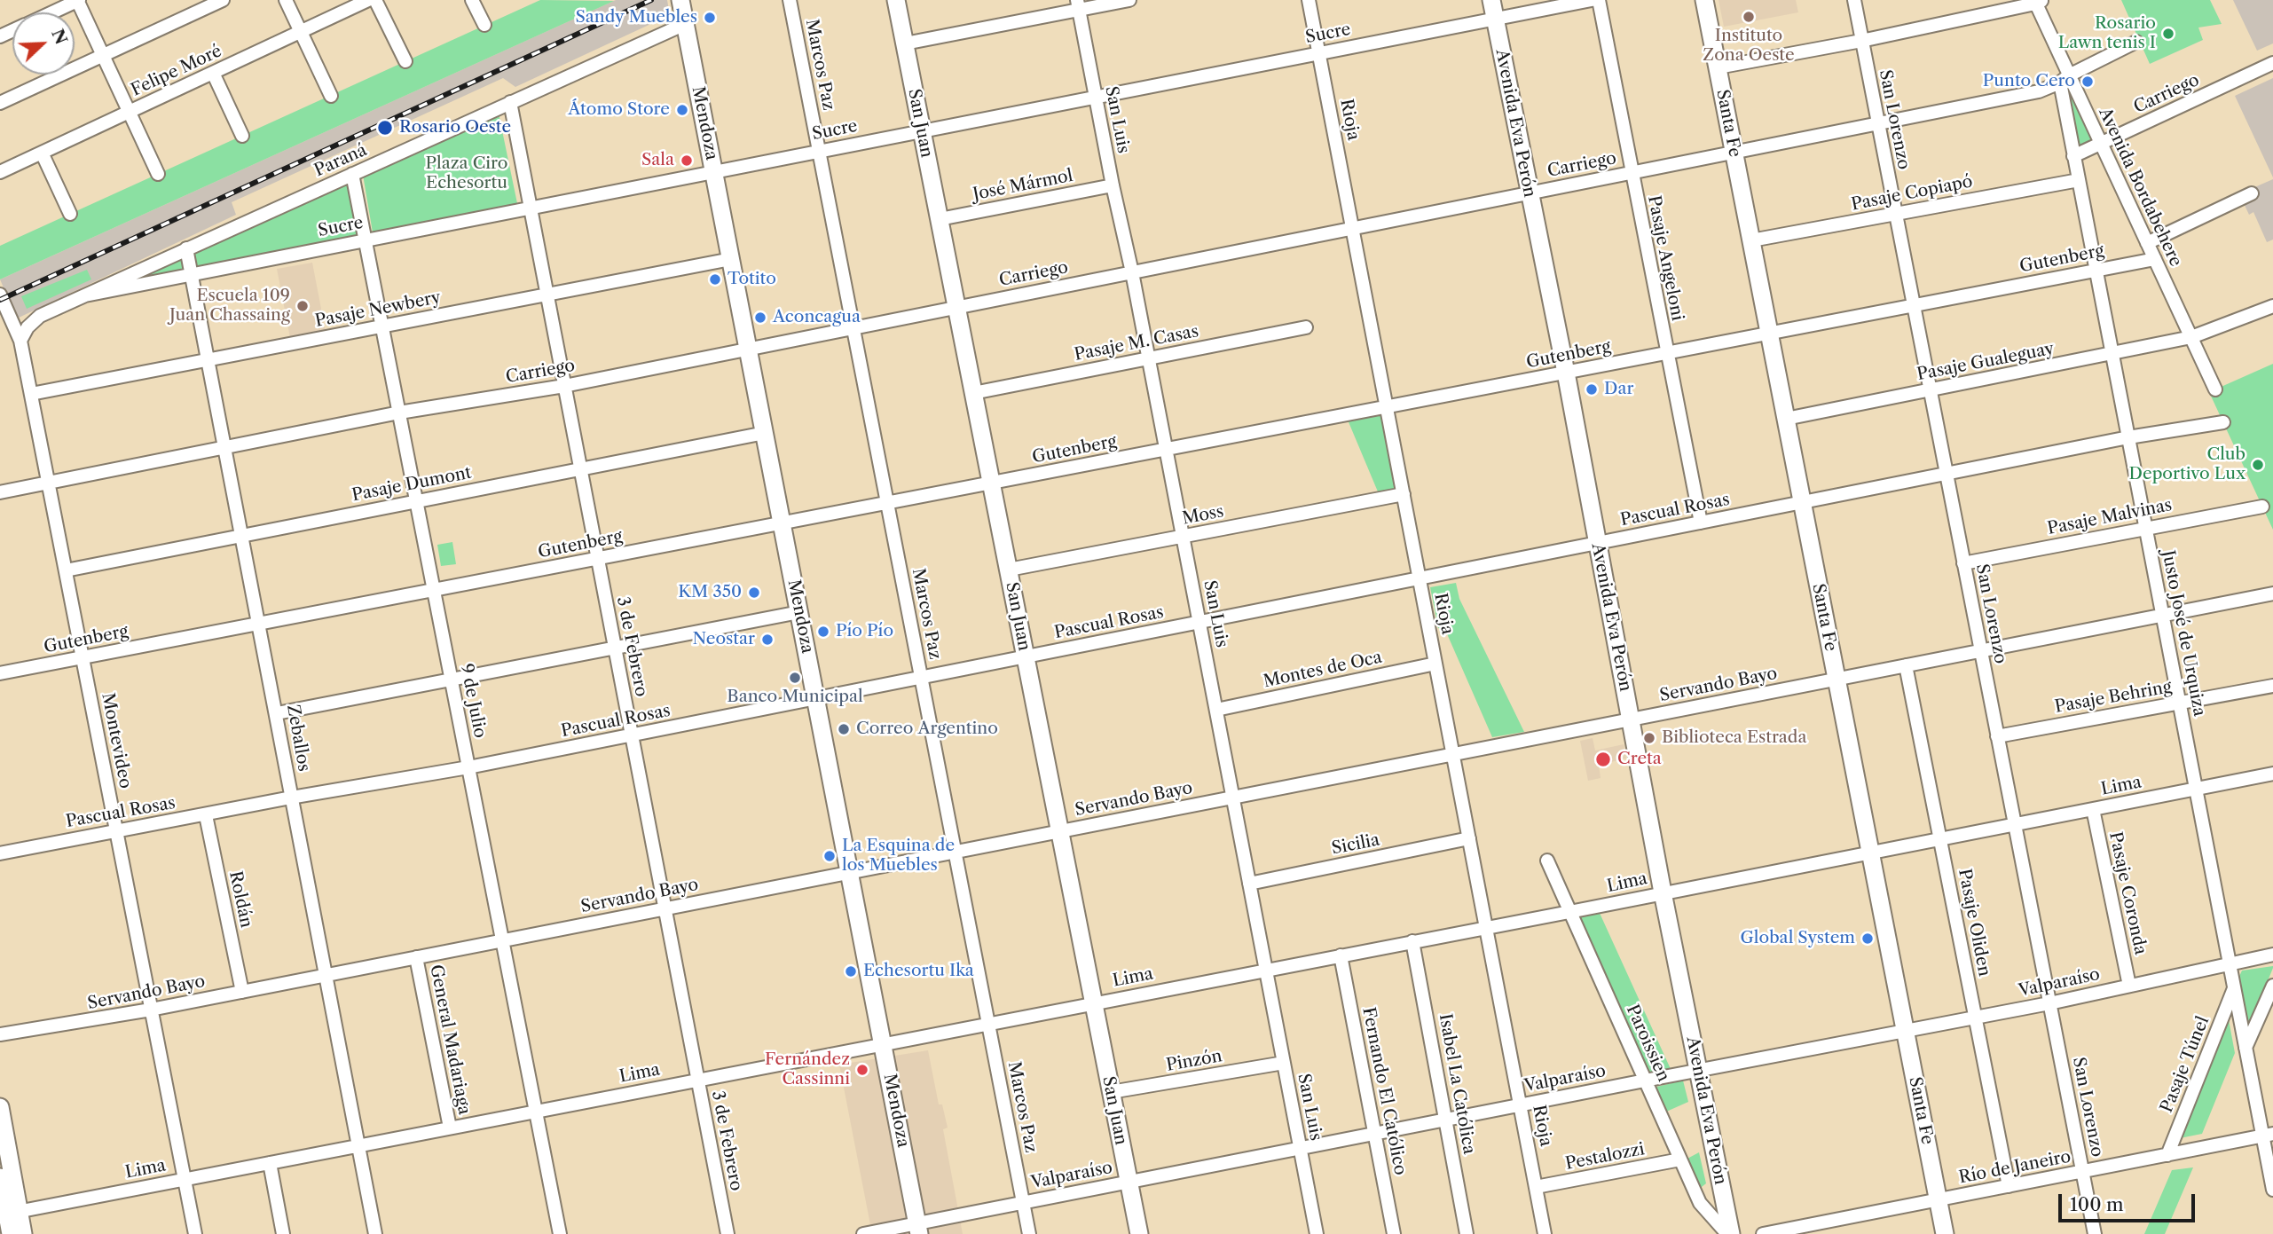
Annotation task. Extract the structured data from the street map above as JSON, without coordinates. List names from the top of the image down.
{
  "streets": {
    "main road": [
      "Mendoza",
      "San Juan",
      "Avenida Eva Perón",
      "Santa Fe"
    ],
    "street": [
      "Sucre",
      "Marcos Paz",
      "Felipe Moré",
      "Carriego",
      "San Luis",
      "Rioja",
      "San Lorenzo",
      "Paraná",
      "José Mármol",
      "Avenida Bordabehere",
      "Pasaje Copiapó",
      "Pasaje Angeloni",
      "Gutenberg",
      "Pasaje Newbery",
      "Pasaje M. Casas",
      "Pasaje Gualeguay",
      "Pasaje Dumont",
      "Pascual Rosas",
      "Moss",
      "Pasaje Malvinas",
      "Justo José de Urquiza",
      "3 de Febrero",
      "Montes de Oca",
      "Servando Bayo",
      "Pasaje Behring",
      "9 de Julio",
      "Zeballos",
      "Montevideo",
      "Lima",
      "Sicilia",
      "Pasaje Coronda",
      "Roldán",
      "Pasaje Oliden",
      "Valparaíso",
      "General Madariaga",
      "Paroissien",
      "Pinzón",
      "Pasaje Túnel",
      "Isabel La Católica",
      "Fernando El Católico",
      "Pestalozzi",
      "Río de Janeiro"
    ]
  },
  "crossings": [
    ["Sucre", "Marcos Paz"],
    ["Sucre", "San Luis"],
    ["Sucre", "Rioja"],
    ["Sucre", "Mendoza"],
    ["Sucre", "San Juan"],
    ["Sucre", "Avenida Eva Perón"],
    ["Sucre", "Paraná"],
    ["Sucre", "3 de Febrero"],
    ["Sucre", "9 de Julio"],
    ["Sucre", "Zeballos"],
    ["Marcos Paz", "Carriego"],
    ["Marcos Paz", "Gutenberg"],
    ["Marcos Paz", "Pascual Rosas"],
    ["Marcos Paz", "Servando Bayo"],
    ["Marcos Paz", "Lima"],
    ["Marcos Paz", "Valparaíso"],
    ["Carriego", "San Luis"],
    ["Carriego", "Rioja"],
    ["Carriego", "San Lorenzo"],
    ["Carriego", "Mendoza"],
    ["Carriego", "San Juan"],
    ["Carriego", "Avenida Eva Perón"],
    ["Carriego", "Santa Fe"],
    ["Carriego", "Avenida Bordabehere"],
    ["Carriego", "Pasaje Angeloni"],
    ["Carriego", "Justo José de Urquiza"],
    ["Carriego", "3 de Febrero"],
    ["Carriego", "9 de Julio"],
    ["Carriego", "Zeballos"],
    ["Carriego", "Montevideo"],
    ["San Luis", "José Mármol"],
    ["San Luis", "Gutenberg"],
    ["San Luis", "Pasaje M. Casas"],
    ["San Luis", "Pascual Rosas"],
    ["San Luis", "Moss"],
    ["San Luis", "Montes de Oca"],
    ["San Luis", "Servando Bayo"],
    ["San Luis", "Lima"],
    ["San Luis", "Sicilia"],
    ["San Luis", "Valparaíso"],
    ["San Luis", "Pinzón"],
    ["Rioja", "Gutenberg"],
    ["Rioja", "Pascual Rosas"],
    ["Rioja", "Moss"],
    ["Rioja", "Montes de Oca"],
    ["Rioja", "Servando Bayo"],
    ["Rioja", "Lima"],
    ["Rioja", "Sicilia"],
    ["Rioja", "Valparaíso"],
    ["Rioja", "Pestalozzi"],
    ["San Lorenzo", "Pasaje Copiapó"],
    ["San Lorenzo", "Gutenberg"],
    ["San Lorenzo", "Pasaje Gualeguay"],
    ["San Lorenzo", "Pascual Rosas"],
    ["San Lorenzo", "Pasaje Malvinas"],
    ["San Lorenzo", "Servando Bayo"],
    ["San Lorenzo", "Pasaje Behring"],
    ["San Lorenzo", "Lima"],
    ["San Lorenzo", "Valparaíso"],
    ["San Lorenzo", "Río de Janeiro"],
    ["Mendoza", "Paraná"],
    ["Mendoza", "Gutenberg"],
    ["Mendoza", "Pasaje Newbery"],
    ["Mendoza", "Pasaje Dumont"],
    ["Mendoza", "Pascual Rosas"],
    ["Mendoza", "Servando Bayo"],
    ["Mendoza", "Lima"],
    ["Mendoza", "Valparaíso"],
    ["San Juan", "José Mármol"],
    ["San Juan", "Gutenberg"],
    ["San Juan", "Pasaje M. Casas"],
    ["San Juan", "Pascual Rosas"],
    ["San Juan", "Moss"],
    ["San Juan", "Servando Bayo"],
    ["San Juan", "Lima"],
    ["San Juan", "Valparaíso"],
    ["San Juan", "Pinzón"],
    ["Avenida Eva Perón", "Gutenberg"],
    ["Avenida Eva Perón", "Pascual Rosas"],
    ["Avenida Eva Perón", "Servando Bayo"],
    ["Avenida Eva Perón", "Lima"],
    ["Avenida Eva Perón", "Valparaíso"],
    ["Avenida Eva Perón", "Paroissien"],
    ["Santa Fe", "Pasaje Copiapó"],
    ["Santa Fe", "Gutenberg"],
    ["Santa Fe", "Pasaje Gualeguay"],
    ["Santa Fe", "Pascual Rosas"],
    ["Santa Fe", "Servando Bayo"],
    ["Santa Fe", "Lima"],
    ["Santa Fe", "Valparaíso"],
    ["Santa Fe", "Río de Janeiro"],
    ["Paraná", "3 de Febrero"],
    ["Paraná", "9 de Julio"],
    ["Paraná", "Zeballos"],
    ["Paraná", "Montevideo"],
    ["Avenida Bordabehere", "Gutenberg"],
    ["Avenida Bordabehere", "Pasaje Gualeguay"],
    ["Avenida Bordabehere", "Justo José de Urquiza"],
    ["Pasaje Copiapó", "Justo José de Urquiza"],
    ["Pasaje Angeloni", "Gutenberg"],
    ["Pasaje Angeloni", "Pascual Rosas"],
    ["Gutenberg", "Justo José de Urquiza"],
    ["Gutenberg", "3 de Febrero"],
    ["Gutenberg", "9 de Julio"],
    ["Gutenberg", "Zeballos"],
    ["Gutenberg", "Montevideo"],
    ["Pasaje Newbery", "3 de Febrero"],
    ["Pasaje Newbery", "9 de Julio"],
    ["Pasaje Newbery", "Zeballos"],
    ["Pasaje Newbery", "Montevideo"],
    ["Pasaje Gualeguay", "Justo José de Urquiza"],
    ["Pasaje Dumont", "3 de Febrero"],
    ["Pasaje Dumont", "9 de Julio"],
    ["Pasaje Dumont", "Zeballos"],
    ["Pasaje Dumont", "Montevideo"],
    ["Pascual Rosas", "Justo José de Urquiza"],
    ["Pascual Rosas", "3 de Febrero"],
    ["Pascual Rosas", "9 de Julio"],
    ["Pascual Rosas", "Zeballos"],
    ["Pascual Rosas", "Montevideo"],
    ["Pascual Rosas", "Roldán"],
    ["Pasaje Malvinas", "Justo José de Urquiza"],
    ["Justo José de Urquiza", "Servando Bayo"],
    ["Justo José de Urquiza", "Pasaje Behring"],
    ["Justo José de Urquiza", "Lima"],
    ["Justo José de Urquiza", "Valparaíso"],
    ["Justo José de Urquiza", "Pasaje Túnel"],
    ["Justo José de Urquiza", "Río de Janeiro"],
    ["3 de Febrero", "Servando Bayo"],
    ["3 de Febrero", "Lima"],
    ["Servando Bayo", "9 de Julio"],
    ["Servando Bayo", "Zeballos"],
    ["Servando Bayo", "Montevideo"],
    ["Servando Bayo", "Roldán"],
    ["Servando Bayo", "Pasaje Oliden"],
    ["Servando Bayo", "General Madariaga"],
    ["9 de Julio", "Lima"],
    ["Zeballos", "Lima"],
    ["Montevideo", "Lima"],
    ["Lima", "Pasaje Coronda"],
    ["Lima", "Pasaje Oliden"],
    ["Lima", "General Madariaga"],
    ["Lima", "Paroissien"],
    ["Lima", "Isabel La Católica"],
    ["Lima", "Fernando El Católico"],
    ["Pasaje Coronda", "Valparaíso"],
    ["Pasaje Oliden", "Valparaíso"],
    ["Pasaje Oliden", "Río de Janeiro"],
    ["Valparaíso", "Paroissien"],
    ["Valparaíso", "Isabel La Católica"],
    ["Valparaíso", "Fernando El Católico"],
    ["Paroissien", "Pestalozzi"],
    ["Pasaje Túnel", "Río de Janeiro"]
  ],
  "parks": ["Plaza Ciro Echesortu"],
  "places": [
    "Instituto Zona Oeste",
    "Sandy Muebles",
    "Rosario Lawn tenis I",
    "Punto Cero",
    "Átomo Store",
    "Rosario Oeste",
    "Sala",
    "Totito",
    "Escuela 109 Juan Chassaing",
    "Aconcagua",
    "Dar",
    "Club Deportivo Lux",
    "KM 350",
    "Pío Pío",
    "Neostar",
    "Banco Municipal",
    "Correo Argentino",
    "Biblioteca Estrada",
    "Creta",
    "La Esquina de los Muebles",
    "Global System",
    "Echesortu Ika",
    "Fernández Cassinni"
  ],
  "scale_bar": "100 m",
  "north": "top right"
}
